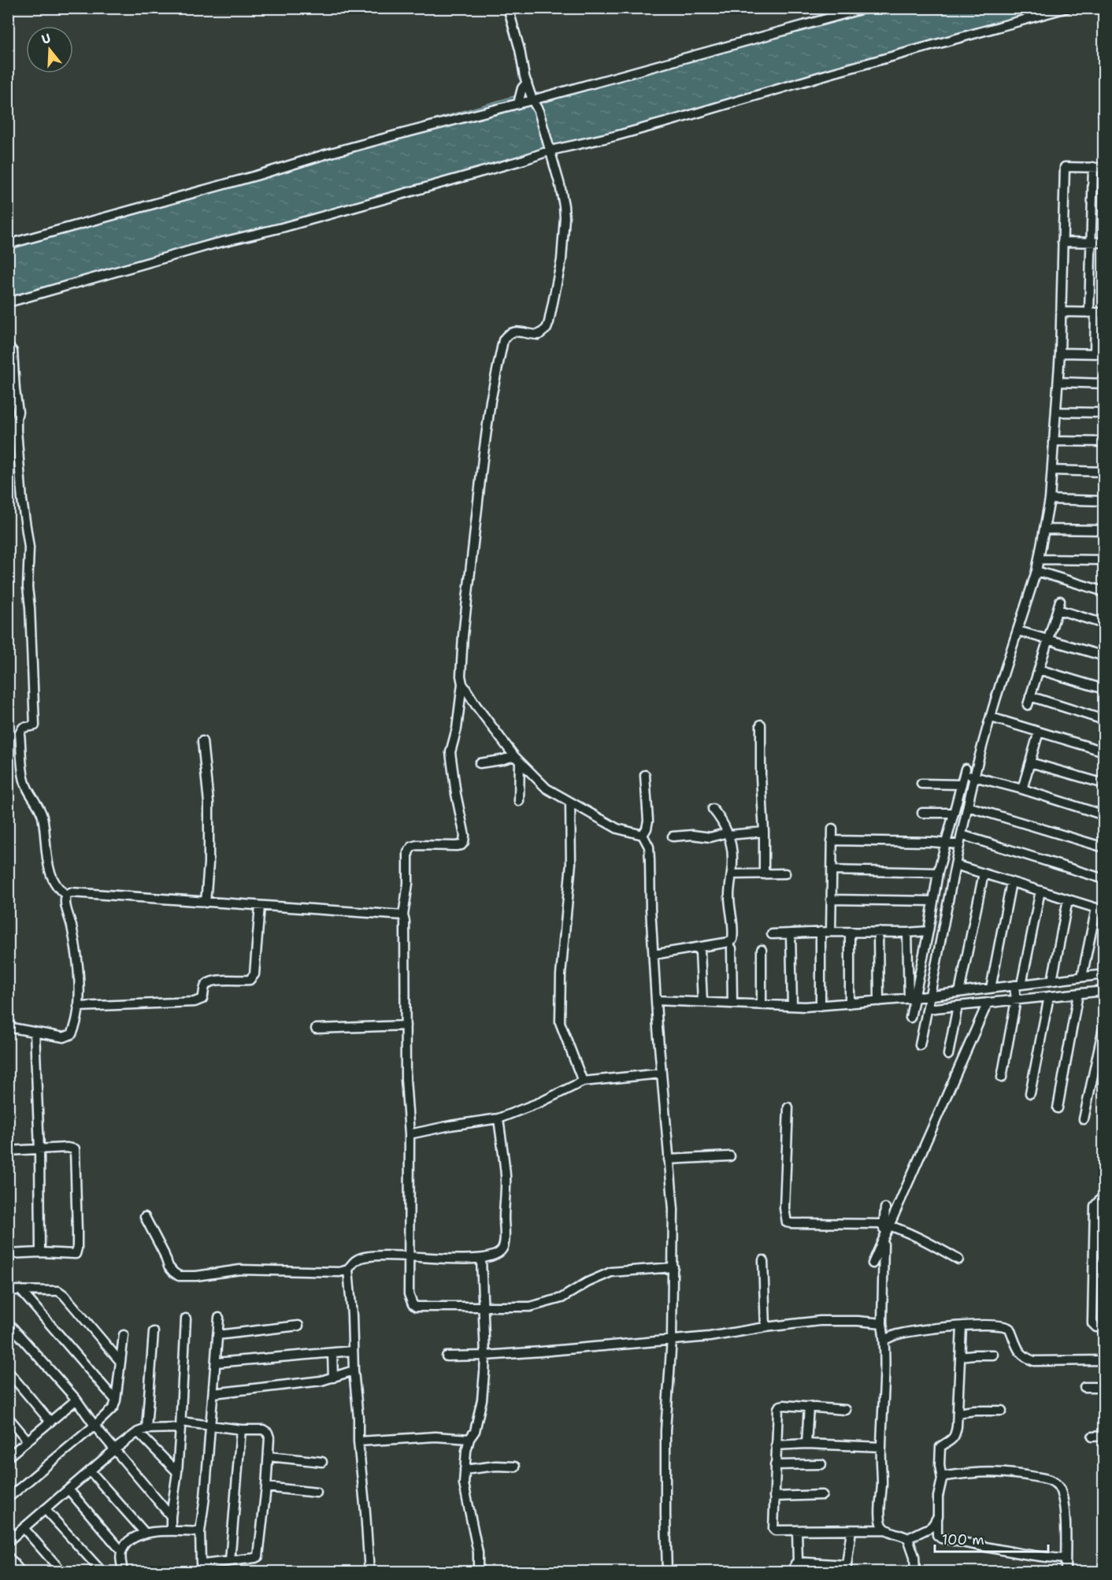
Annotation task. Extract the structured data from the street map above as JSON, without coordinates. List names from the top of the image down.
{
  "scale_bar": "100 m",
  "north": "top"
}
